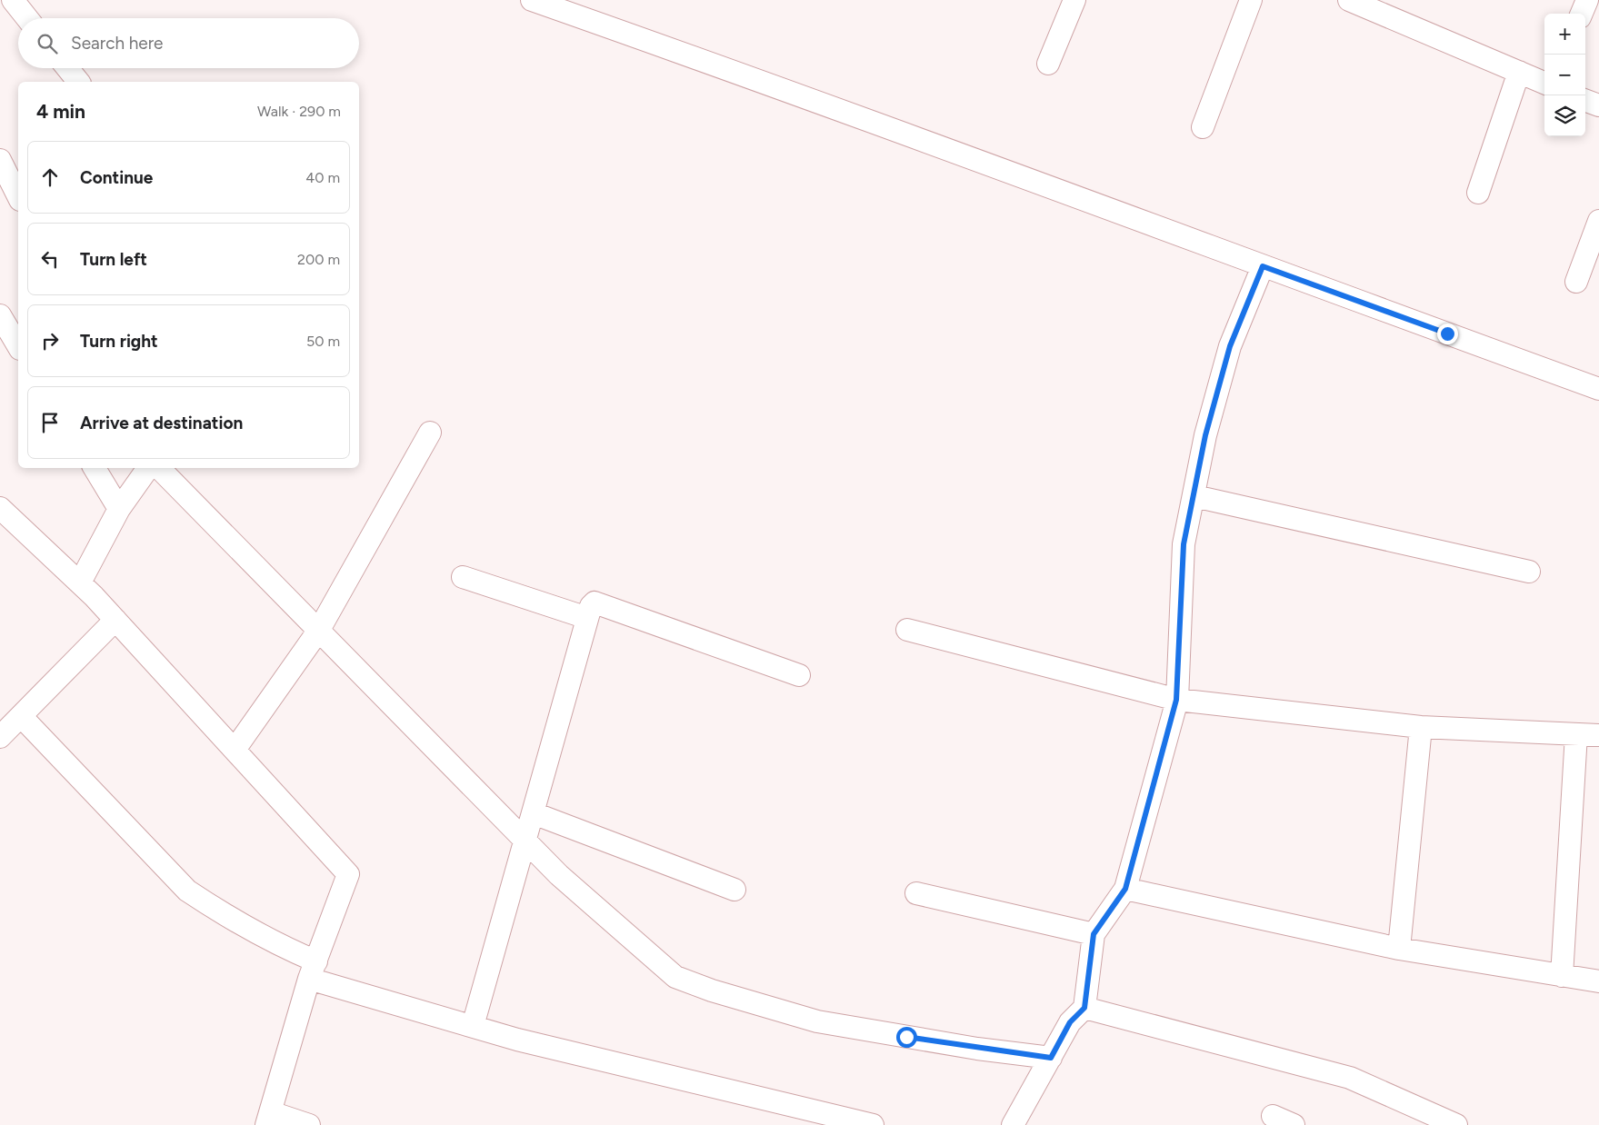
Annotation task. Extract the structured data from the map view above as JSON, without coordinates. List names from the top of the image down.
{
  "page": {
    "map_buttons": ["+", "−"],
    "search": "Search here",
    "heading": ["4 min", "Walk · 290 m"],
    "list": [
      ["Continue", "40 m"],
      ["Turn left", "200 m"],
      ["Turn right", "50 m"],
      "Arrive at destination"
    ]
  }
}
